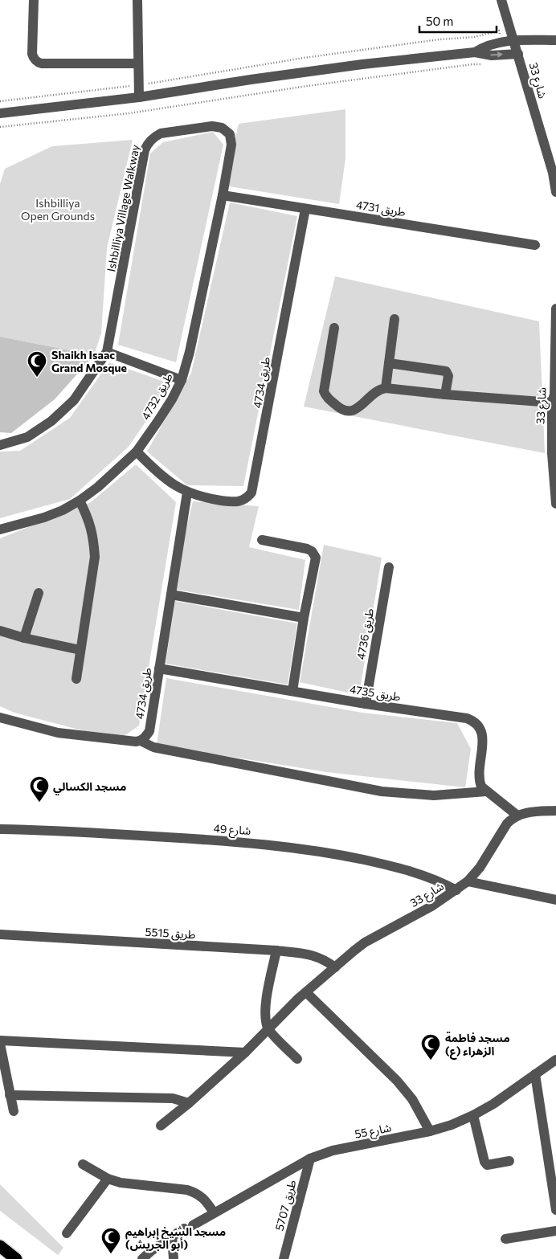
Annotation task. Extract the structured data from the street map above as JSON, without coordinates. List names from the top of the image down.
{
  "streets": {
    "street": [
      "شارع 33",
      "Ishbilliya Village Walkway",
      "طريق 4731",
      "طريق 4734",
      "طريق 4732",
      "طريق 4736",
      "طريق 4735",
      "شارع 49",
      "طريق 5515",
      "شارع 55",
      "طريق 5707"
    ]
  },
  "crossings": [
    ["شارع 33", "شارع 49"],
    ["شارع 33", "طريق 5515"],
    ["Ishbilliya Village Walkway", "طريق 4732"],
    ["طريق 4731", "طريق 4734"],
    ["طريق 4731", "طريق 4732"],
    ["طريق 4734", "طريق 4732"],
    ["طريق 4734", "طريق 4735"],
    ["طريق 4736", "طريق 4735"],
    ["شارع 55", "طريق 5707"]
  ],
  "parks": ["Ishbilliya Open Grounds"],
  "places": {
    "mosque": [
      "Shaikh Isaac Grand Mosque",
      "مسجد الكسالي",
      "مسجد فاطمة الزهراء (ع)",
      "مسجد الشيخ إبراهيم (أبو الجريش)"
    ]
  },
  "scale_bar": "50 m"
}
